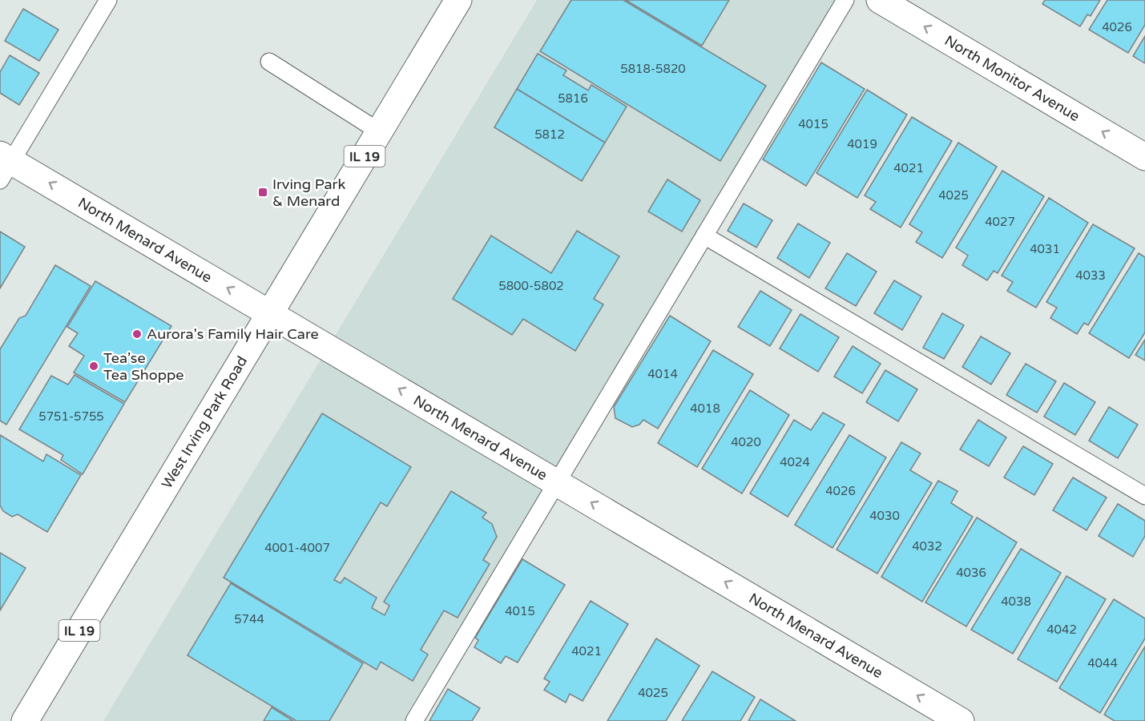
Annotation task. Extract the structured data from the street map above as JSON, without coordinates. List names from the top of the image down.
{
  "streets": {
    "street": [
      "North Monitor Avenue",
      "IL 19",
      "North Menard Avenue",
      "West Irving Park Road"
    ]
  },
  "crossings": [
    ["North Menard Avenue", "West Irving Park Road"]
  ],
  "one_way": ["North Monitor Avenue", "North Menard Avenue"],
  "places": {
    "transit": ["Irving Park & Menard"],
    "other": ["Aurora's Family Hair Care", "Tea’se Tea Shoppe"]
  },
  "house_numbers": [
    "4026",
    "5818-5820",
    "5816",
    "4015",
    "5812",
    "4019",
    "4021",
    "4025",
    "4027",
    "4031",
    "4033",
    "5800-5802",
    "4014",
    "4018",
    "5751-5755",
    "4020",
    "4024",
    "4026",
    "4030",
    "4032",
    "4001-4007",
    "4036",
    "4038",
    "4015",
    "5744",
    "4042",
    "4021",
    "4044",
    "4025"
  ]
}
